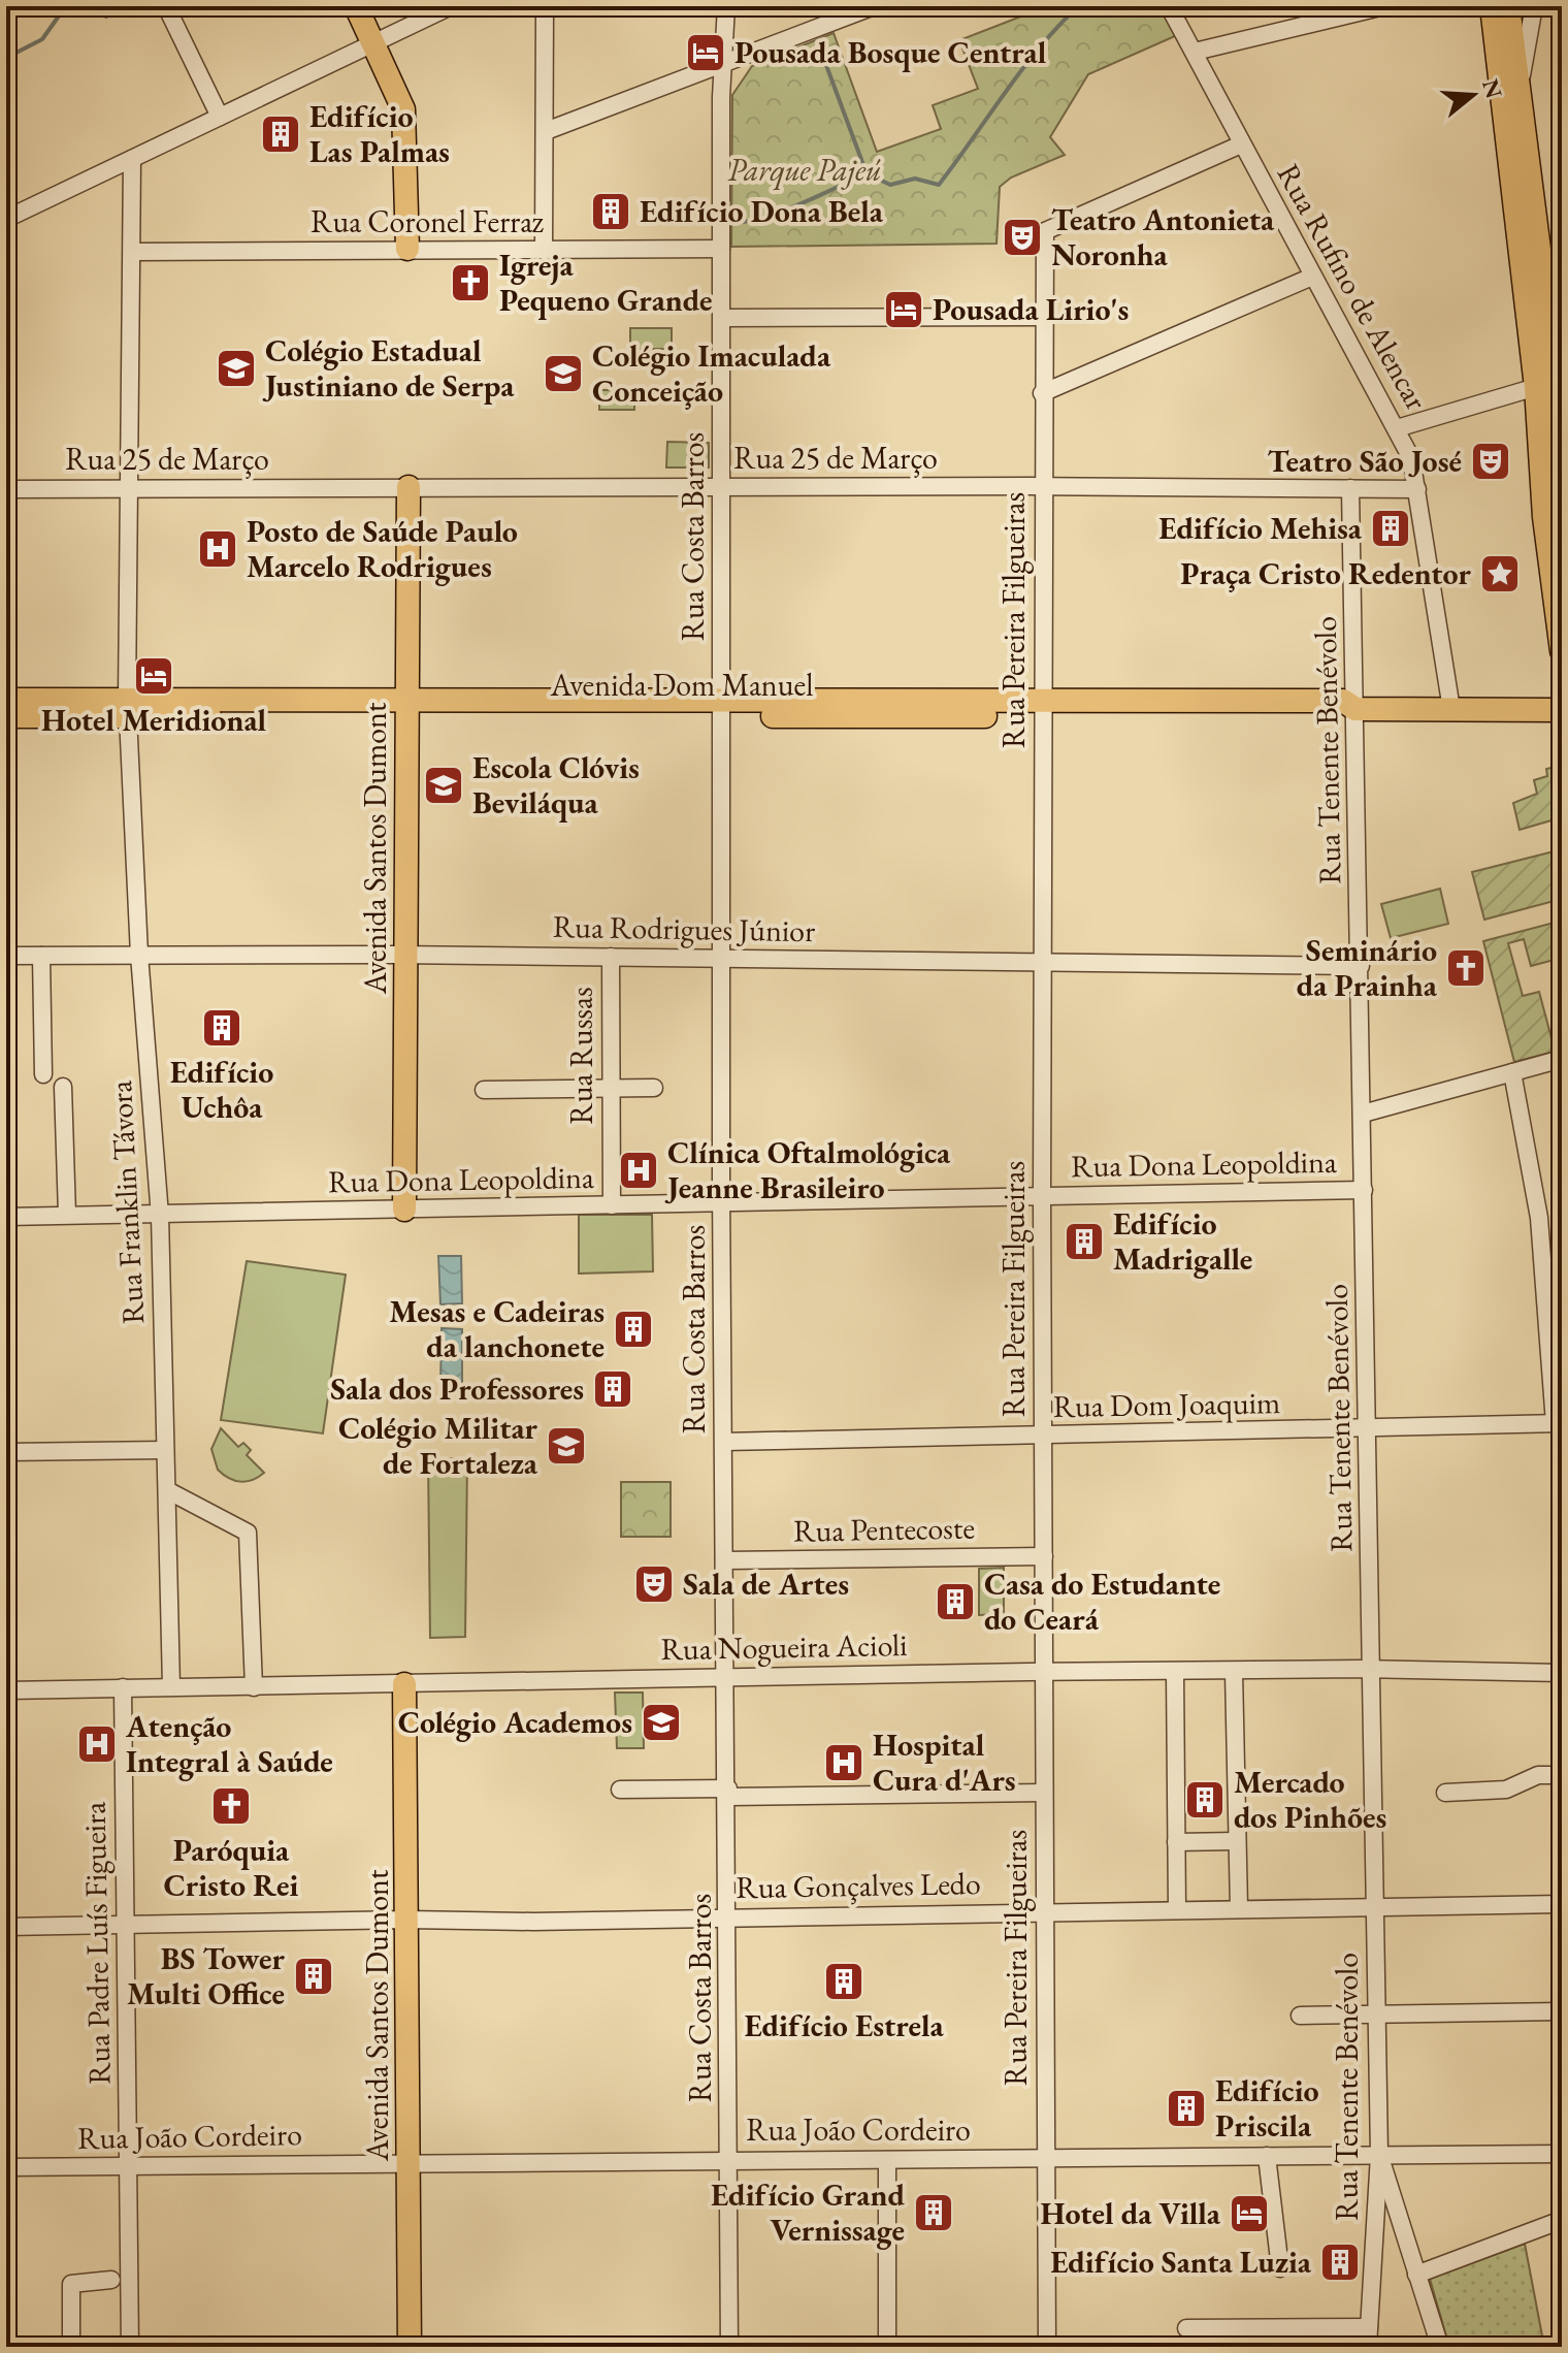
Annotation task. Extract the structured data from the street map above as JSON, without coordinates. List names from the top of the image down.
{
  "streets": {
    "main road": ["Avenida Dom Manuel", "Avenida Santos Dumont"],
    "street": [
      "Rua Coronel Ferraz",
      "Rua Rufino de Alencar",
      "Rua 25 de Março",
      "Rua Costa Barros",
      "Rua Pereira Filgueiras",
      "Rua Tenente Benévolo",
      "Rua Rodrigues Júnior",
      "Rua Russas",
      "Rua Dona Leopoldina",
      "Rua Franklin Távora",
      "Rua Dom Joaquim",
      "Rua Pentecoste",
      "Rua Nogueira Acioli",
      "Rua Gonçalves Ledo",
      "Rua Padre Luís Figueira",
      "Rua João Cordeiro"
    ]
  },
  "crossings": [
    ["Rua Coronel Ferraz", "Rua Costa Barros"],
    ["Rua Coronel Ferraz", "Rua Franklin Távora"],
    ["Rua Rufino de Alencar", "Rua 25 de Março"],
    ["Rua Rufino de Alencar", "Rua Pereira Filgueiras"],
    ["Rua Rufino de Alencar", "Avenida Dom Manuel"],
    ["Rua 25 de Março", "Rua Costa Barros"],
    ["Rua 25 de Março", "Rua Pereira Filgueiras"],
    ["Rua 25 de Março", "Rua Tenente Benévolo"],
    ["Rua 25 de Março", "Avenida Santos Dumont"],
    ["Rua 25 de Março", "Rua Franklin Távora"],
    ["Rua Costa Barros", "Avenida Dom Manuel"],
    ["Rua Costa Barros", "Rua Rodrigues Júnior"],
    ["Rua Costa Barros", "Rua Dona Leopoldina"],
    ["Rua Costa Barros", "Rua Dom Joaquim"],
    ["Rua Costa Barros", "Rua Pentecoste"],
    ["Rua Costa Barros", "Rua Nogueira Acioli"],
    ["Rua Costa Barros", "Rua Gonçalves Ledo"],
    ["Rua Costa Barros", "Rua João Cordeiro"],
    ["Rua Pereira Filgueiras", "Avenida Dom Manuel"],
    ["Rua Pereira Filgueiras", "Rua Rodrigues Júnior"],
    ["Rua Pereira Filgueiras", "Rua Dona Leopoldina"],
    ["Rua Pereira Filgueiras", "Rua Dom Joaquim"],
    ["Rua Pereira Filgueiras", "Rua Pentecoste"],
    ["Rua Pereira Filgueiras", "Rua Nogueira Acioli"],
    ["Rua Pereira Filgueiras", "Rua Gonçalves Ledo"],
    ["Rua Pereira Filgueiras", "Rua João Cordeiro"],
    ["Avenida Dom Manuel", "Rua Tenente Benévolo"],
    ["Avenida Dom Manuel", "Avenida Santos Dumont"],
    ["Avenida Dom Manuel", "Rua Franklin Távora"],
    ["Rua Tenente Benévolo", "Rua Rodrigues Júnior"],
    ["Rua Tenente Benévolo", "Rua Dona Leopoldina"],
    ["Rua Tenente Benévolo", "Rua Dom Joaquim"],
    ["Rua Tenente Benévolo", "Rua Nogueira Acioli"],
    ["Rua Tenente Benévolo", "Rua Gonçalves Ledo"],
    ["Rua Tenente Benévolo", "Rua João Cordeiro"],
    ["Avenida Santos Dumont", "Rua Rodrigues Júnior"],
    ["Avenida Santos Dumont", "Rua Dona Leopoldina"],
    ["Avenida Santos Dumont", "Rua Nogueira Acioli"],
    ["Avenida Santos Dumont", "Rua Gonçalves Ledo"],
    ["Avenida Santos Dumont", "Rua João Cordeiro"],
    ["Rua Rodrigues Júnior", "Rua Russas"],
    ["Rua Rodrigues Júnior", "Rua Franklin Távora"],
    ["Rua Russas", "Rua Dona Leopoldina"],
    ["Rua Dona Leopoldina", "Rua Franklin Távora"],
    ["Rua Franklin Távora", "Rua Nogueira Acioli"],
    ["Rua Nogueira Acioli", "Rua Padre Luís Figueira"],
    ["Rua Gonçalves Ledo", "Rua Padre Luís Figueira"],
    ["Rua Padre Luís Figueira", "Rua João Cordeiro"]
  ],
  "parks": ["Parque Pajeú"],
  "places": {
    "hotel": [
      "Pousada Bosque Central",
      "Pousada Lirio's",
      "Hotel Meridional",
      "Hotel da Villa"
    ],
    "building": [
      "Edifício Las Palmas",
      "Edifício Dona Bela",
      "Edifício Mehisa",
      "Edifício Uchôa",
      "Edifício Madrigalle",
      "Mesas e Cadeiras da lanchonete",
      "Sala dos Professores",
      "Casa do Estudante do Ceará",
      "Mercado dos Pinhões",
      "BS Tower Multi Office",
      "Edifício Estrela",
      "Edifício Priscila",
      "Edifício Grand Vernissage",
      "Edifício Santa Luzia"
    ],
    "theatre": ["Teatro Antonieta Noronha", "Teatro São José", "Sala de Artes"],
    "church": ["Igreja Pequeno Grande", "Seminário da Prainha", "Paróquia Cristo Rei"],
    "school or university": [
      "Colégio Estadual Justiniano de Serpa",
      "Colégio Imaculada Conceição",
      "Escola Clóvis Beviláqua",
      "Colégio Militar de Fortaleza",
      "Colégio Academos"
    ],
    "hospital": [
      "Posto de Saúde Paulo Marcelo Rodrigues",
      "Clínica Oftalmológica Jeanne Brasileiro",
      "Atenção Integral à Saúde",
      "Hospital Cura d'Ars"
    ],
    "place": ["Praça Cristo Redentor"]
  },
  "north": "right"
}
